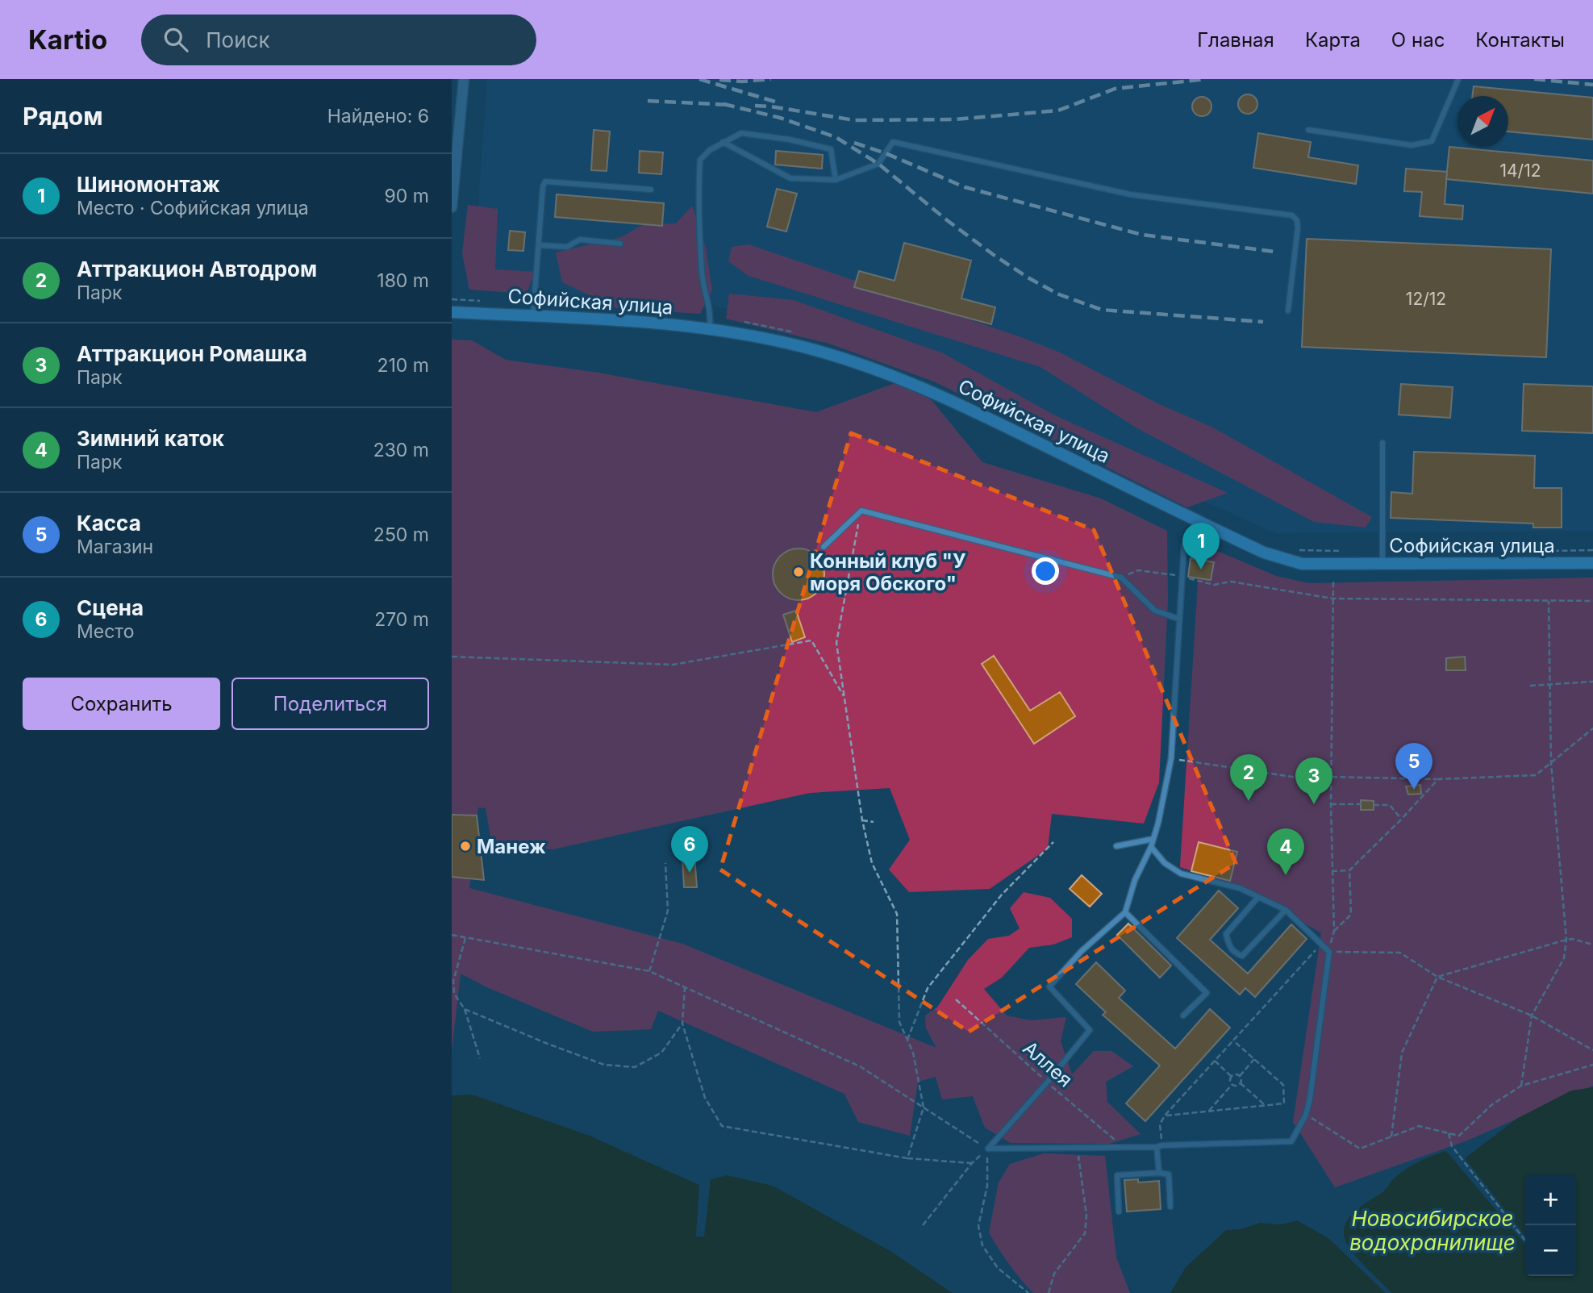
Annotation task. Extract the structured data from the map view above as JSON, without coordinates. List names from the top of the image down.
{
  "streets": {
    "main road": ["Софийская улица"],
    "path": ["Аллея"]
  },
  "water": ["Новосибирское водохранилище"],
  "places": ["Конный клуб \"У моря Обского\"", "Манеж"],
  "house_numbers": ["14/12", "12/12"],
  "north": "top right",
  "page": {
    "header": "Kartio",
    "search": "Поиск",
    "nav": [
      "Главная",
      "Карта",
      "О нас",
      "Контакты"
    ],
    "heading": ["Рядом", "Найдено: 6"],
    "list": [
      {
        "mark": "1",
        "name": "Шиномонтаж",
        "note": "Место · Софийская улица",
        "value": "90 m"
      },
      {
        "mark": "2",
        "name": "Аттракцион Автодром",
        "note": "Парк",
        "value": "180 m"
      },
      {
        "mark": "3",
        "name": "Аттракцион Ромашка",
        "note": "Парк",
        "value": "210 m"
      },
      {
        "mark": "4",
        "name": "Зимний каток",
        "note": "Парк",
        "value": "230 m"
      },
      {
        "mark": "5",
        "name": "Касса",
        "note": "Магазин",
        "value": "250 m"
      },
      {
        "mark": "6",
        "name": "Сцена",
        "note": "Место",
        "value": "270 m"
      }
    ],
    "pins": [
      "1",
      "5",
      "2",
      "3",
      "6",
      "4"
    ],
    "buttons": ["Сохранить", "Поделиться"],
    "map_buttons": ["+", "−"]
  }
}
